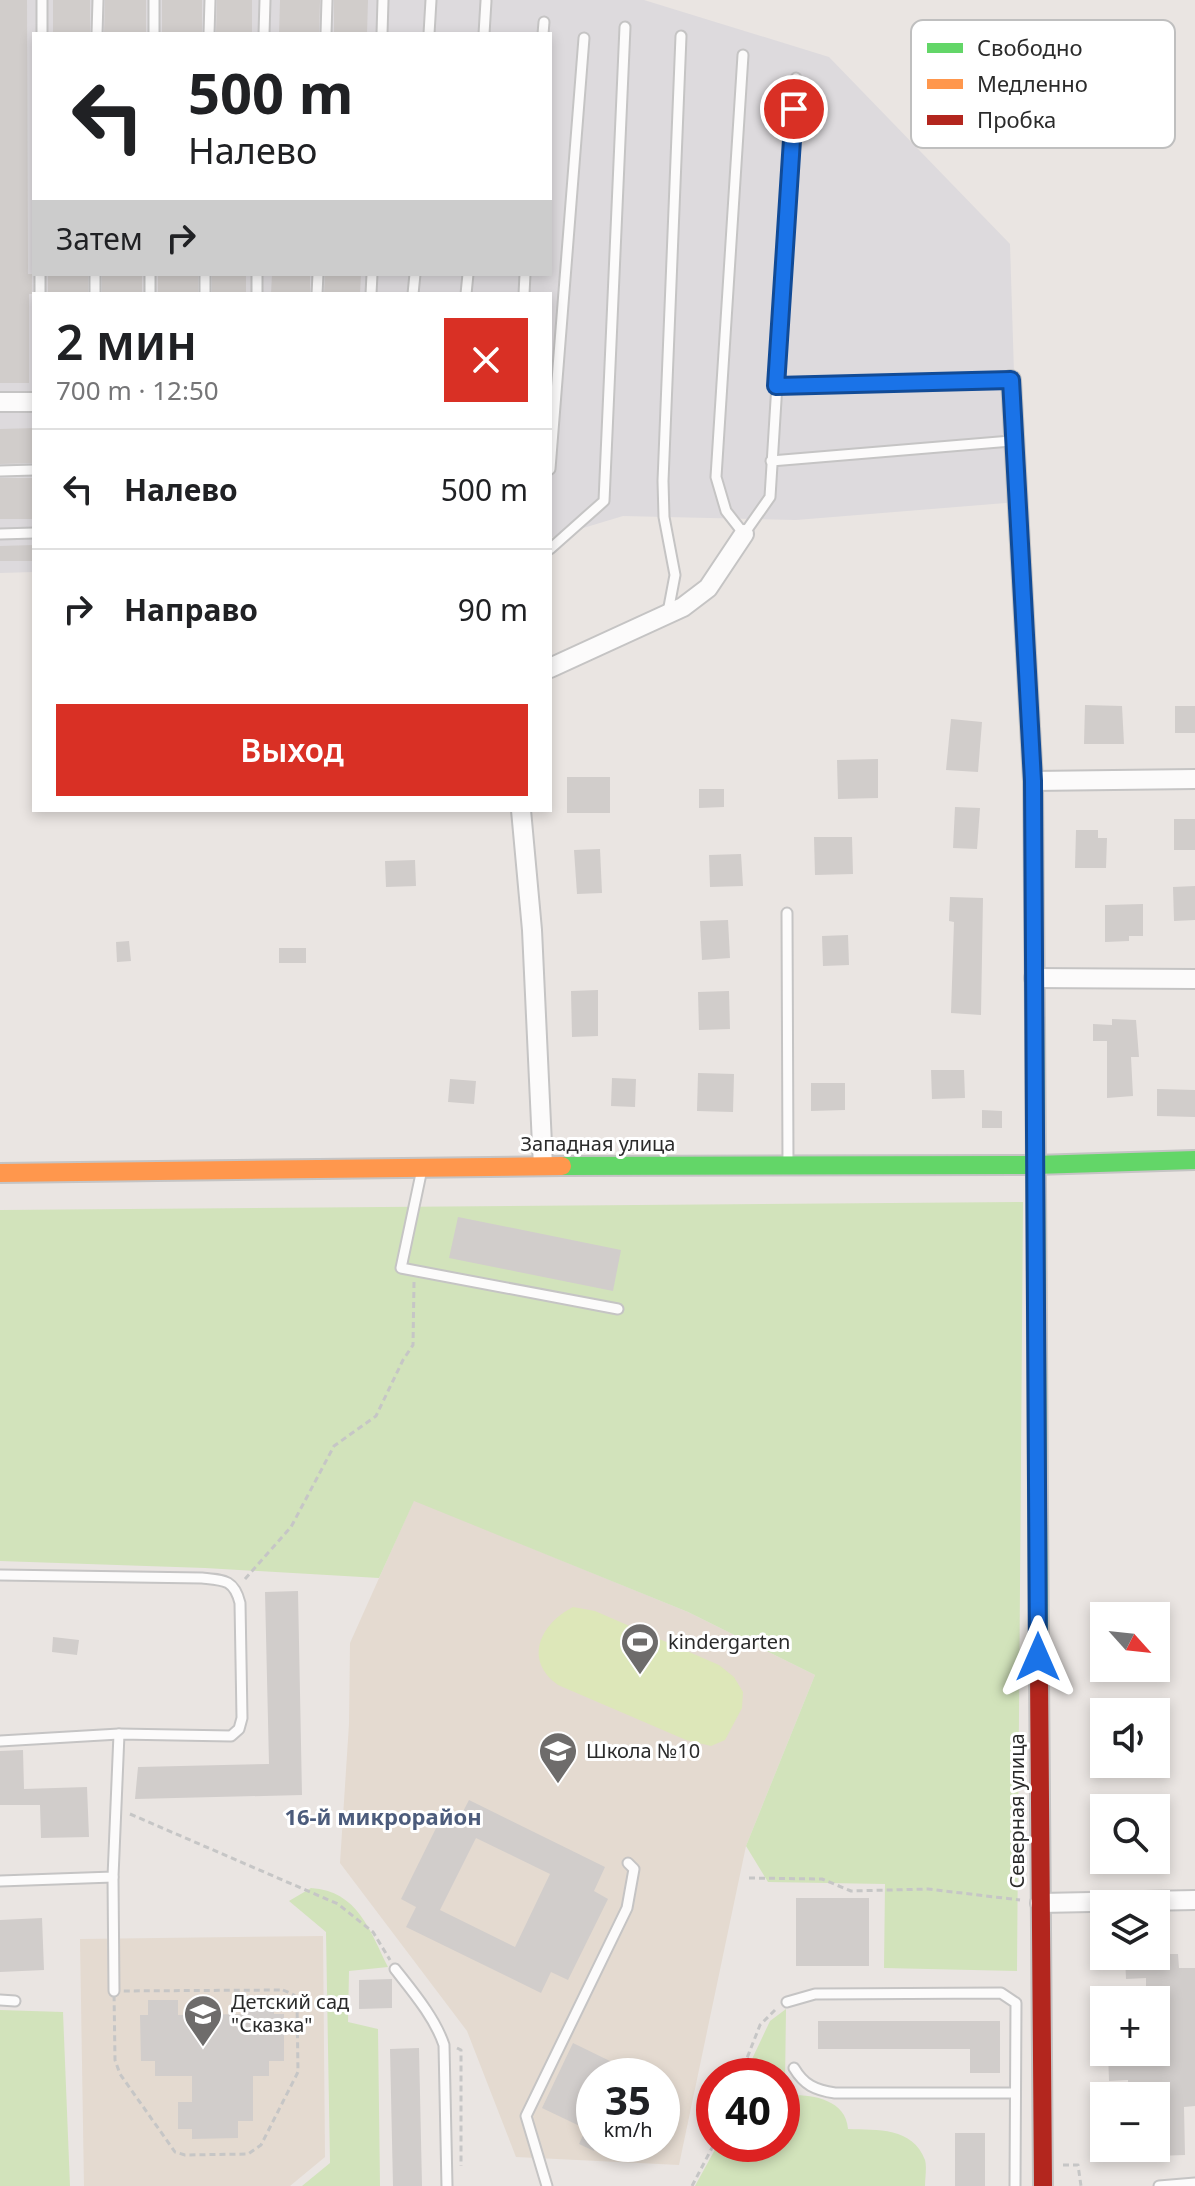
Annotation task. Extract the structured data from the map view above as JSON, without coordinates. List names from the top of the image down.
{
  "streets": {
    "street": ["Западная улица", "Северная улица"]
  },
  "crossings": [
    ["Западная улица", "Северная улица"]
  ],
  "districts": ["16-й микрорайон"],
  "places": {
    "sports": ["kindergarten"],
    "school or university": ["Школа №10", "Детский сад \"Сказка\""]
  },
  "legend": ["Свободно", "Медленно", "Пробка"],
  "north": "bottom right",
  "page": {
    "turn": ["500 m", "Налево"],
    "then": "Затем",
    "heading": ["2 мин", "700 m · 12:50"],
    "list": [
      {
        "name": "Налево",
        "value": "500 m"
      },
      {
        "name": "Направо",
        "value": "90 m"
      }
    ],
    "buttons": "Выход",
    "map_buttons": ["+", "−"],
    "speed": "35 km/h",
    "limit": "40"
  }
}
